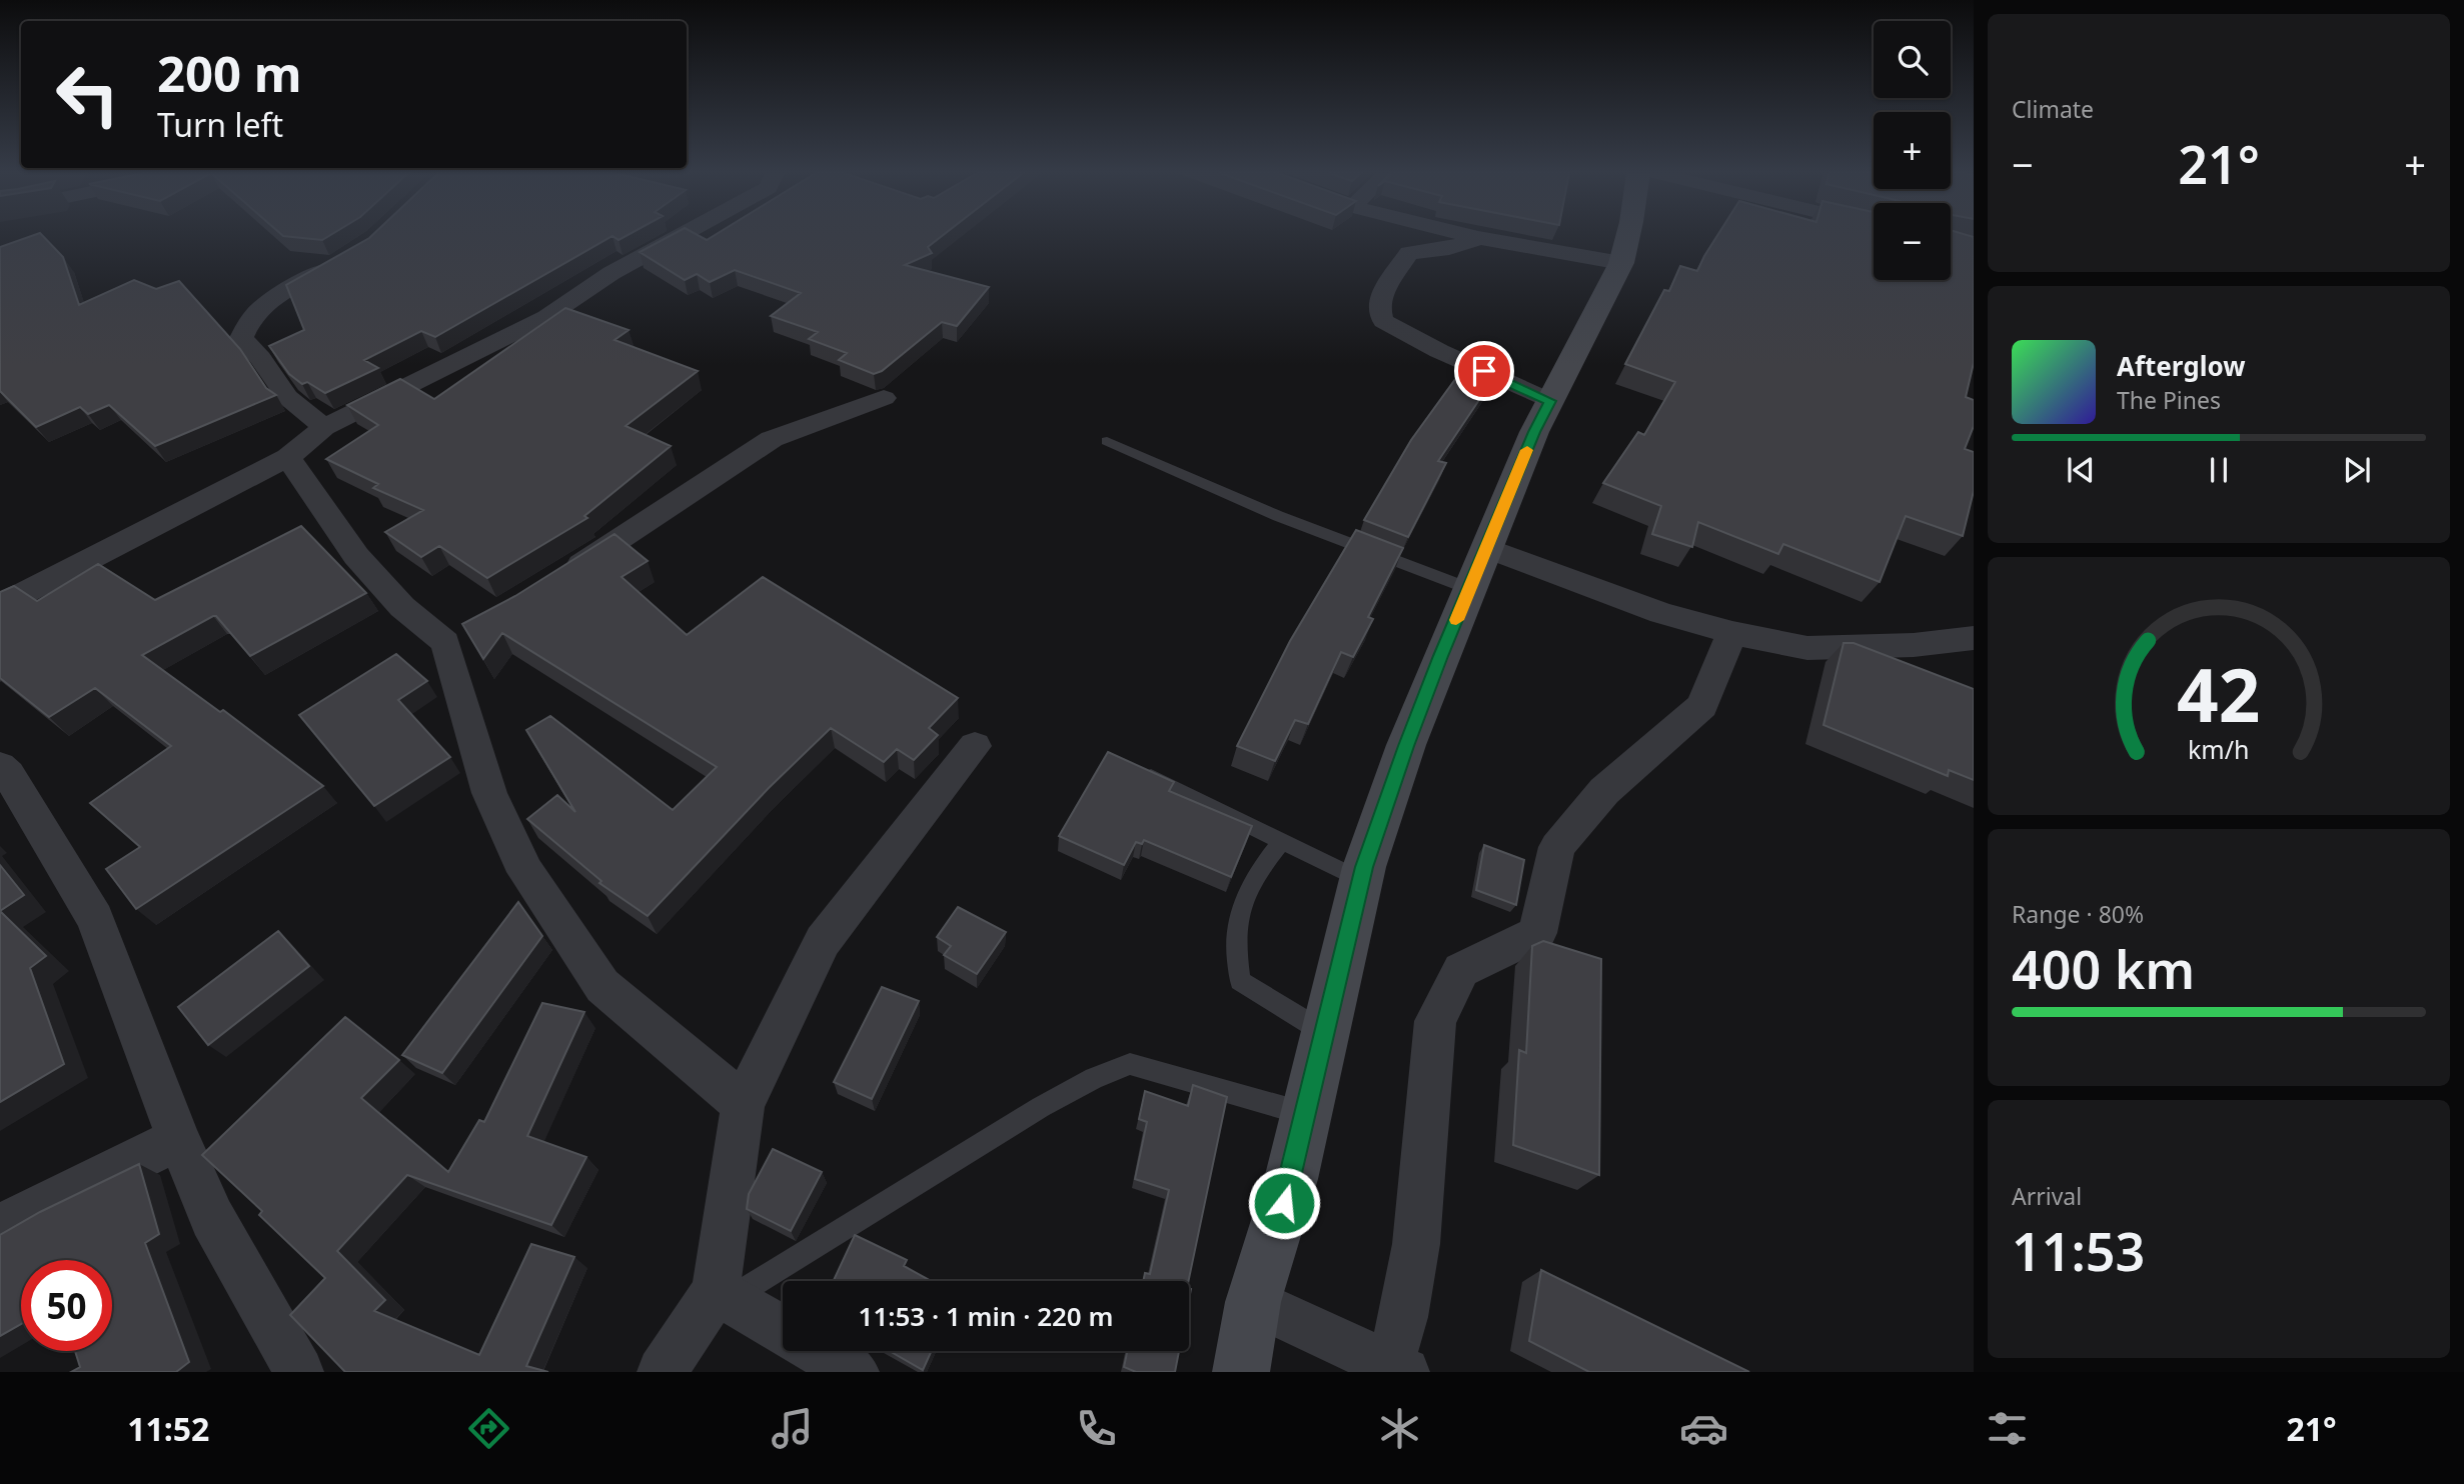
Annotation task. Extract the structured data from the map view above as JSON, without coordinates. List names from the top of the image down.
{
  "page": {
    "tile": [
      "Climate",
      ["Range · 80%", "400 km"],
      ["Arrival", "11:53"]
    ],
    "map_buttons": ["+", "−"],
    "turn": ["200 m", "Turn left"],
    "heat": ["−", "21°", "+"],
    "song": ["Afterglow", "The Pines"],
    "limit": "50",
    "trip": "11:53 · 1 min · 220 m",
    "tabs": ["11:52", "21°"],
    "gauge": ["42", "km/h"]
  }
}
